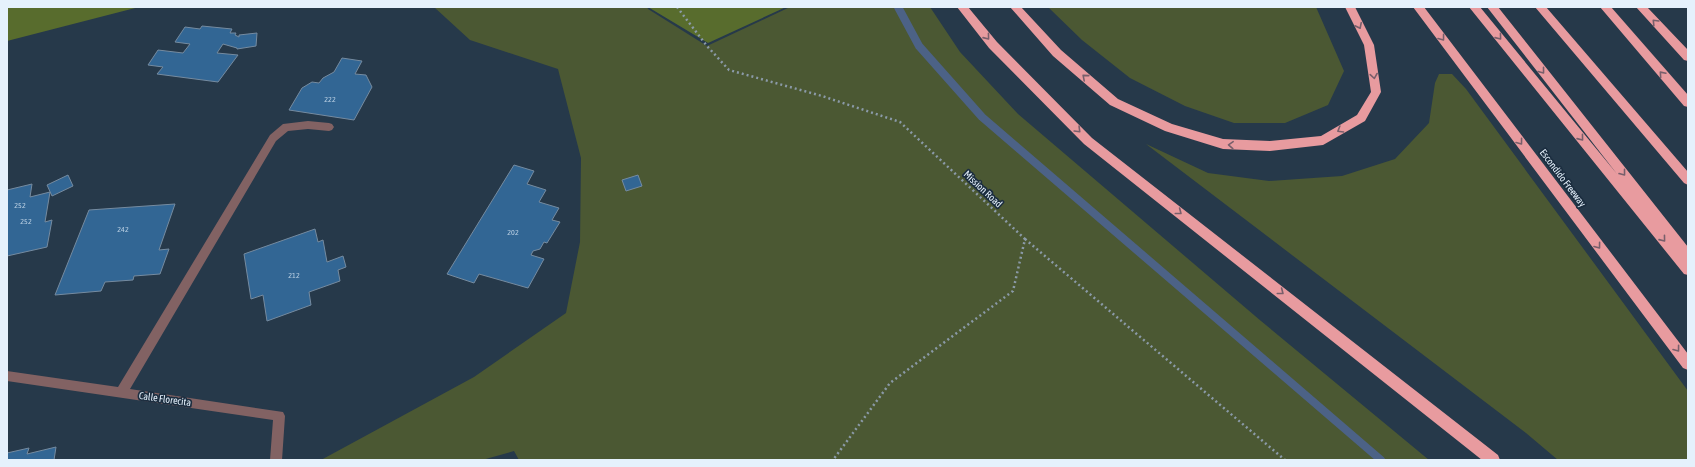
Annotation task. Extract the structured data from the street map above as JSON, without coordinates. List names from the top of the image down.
{
  "streets": {
    "highway": ["Escondido Freeway"],
    "street": ["Calle Florecita"],
    "path": ["Mission Road"]
  },
  "house_numbers": [
    "222",
    "252",
    "252",
    "242",
    "202",
    "212"
  ]
}
